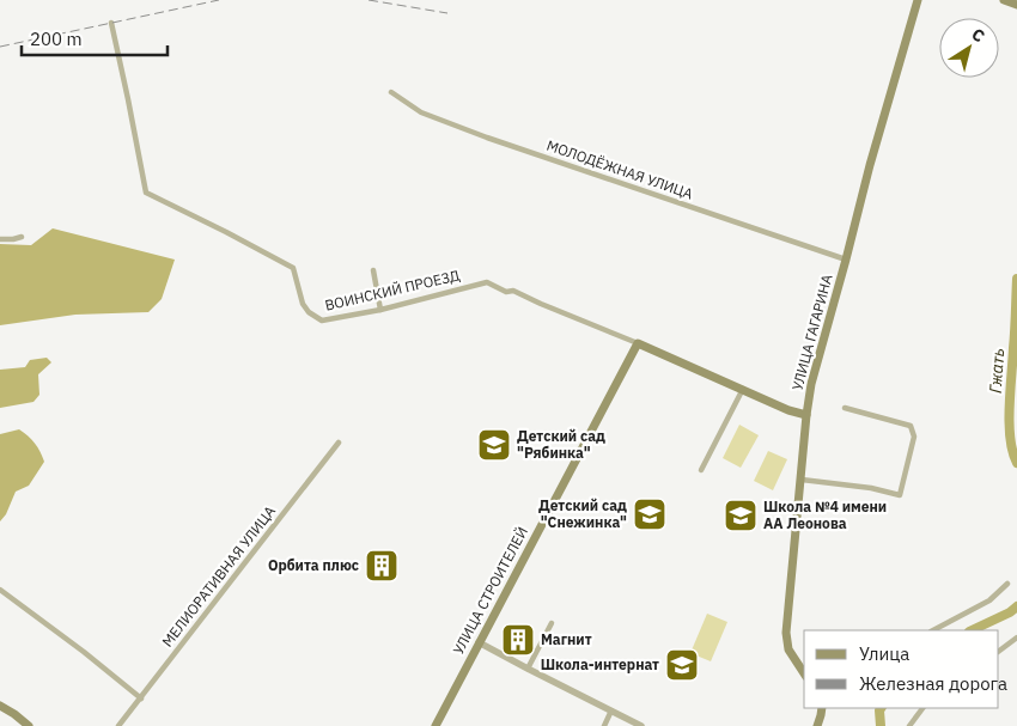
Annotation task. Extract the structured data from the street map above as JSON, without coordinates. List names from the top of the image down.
{
  "streets": {
    "main road": ["ВОИНСКИЙ ПРОЕЗД", "УЛИЦА ГАГАРИНА", "УЛИЦА СТРОИТЕЛЕЙ"],
    "street": ["МОЛОДЁЖНАЯ УЛИЦА", "МЕЛИОРАТИВНАЯ УЛИЦА"]
  },
  "crossings": [
    ["МОЛОДЁЖНАЯ УЛИЦА", "УЛИЦА ГАГАРИНА"],
    ["ВОИНСКИЙ ПРОЕЗД", "УЛИЦА ГАГАРИНА"],
    ["ВОИНСКИЙ ПРОЕЗД", "УЛИЦА СТРОИТЕЛЕЙ"]
  ],
  "water": ["Гжать"],
  "places": {
    "school or university": [
      "Детский сад \"Рябинка\"",
      "Детский сад \"Снежинка\"",
      "Школа №4 имени АА Леонова",
      "Школа-интернат"
    ],
    "building": ["Орбита плюс", "Магнит"]
  },
  "legend": ["Улица", "Железная дорога"],
  "scale_bar": "200 m",
  "north": "top right"
}
